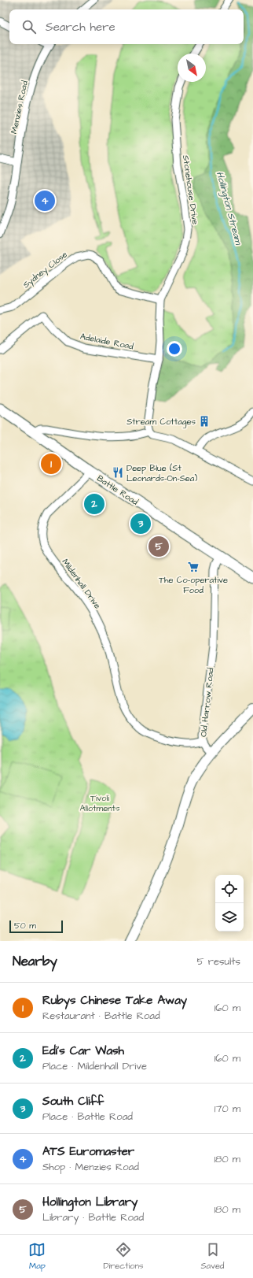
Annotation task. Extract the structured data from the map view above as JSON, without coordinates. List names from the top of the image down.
{
  "streets": {
    "main road": ["Battle Road"],
    "street": [
      "Menzies Road",
      "Stonehouse Drive",
      "Sydney Close",
      "Adelaide Road",
      "Mildenhall Drive",
      "Old Harrow Road"
    ]
  },
  "crossings": [
    ["Stonehouse Drive", "Sydney Close"],
    ["Stonehouse Drive", "Adelaide Road"],
    ["Battle Road", "Mildenhall Drive"],
    ["Battle Road", "Old Harrow Road"],
    ["Mildenhall Drive", "Old Harrow Road"]
  ],
  "water": ["Hollington Stream"],
  "parks": ["Tivoli Allotments"],
  "places": {
    "building": ["Stream Cottages"],
    "restaurant": ["Deep Blue (St Leonards-On-Sea)"],
    "supermarket": ["The Co-operative Food"]
  },
  "scale_bar": "50 m",
  "north": "bottom right",
  "page": {
    "search": "Search here",
    "pins": [
      "4",
      "1",
      "2",
      "3",
      "5"
    ],
    "scale": "50 m",
    "heading": ["Nearby", "5 results"],
    "list": [
      {
        "mark": "1",
        "name": "Rubys Chinese Take Away",
        "note": "Restaurant · Battle Road",
        "value": "160 m"
      },
      {
        "mark": "2",
        "name": "Edi's Car Wash",
        "note": "Place · Mildenhall Drive",
        "value": "160 m"
      },
      {
        "mark": "3",
        "name": "South Cliff",
        "note": "Place · Battle Road",
        "value": "170 m"
      },
      {
        "mark": "4",
        "name": "ATS Euromaster",
        "note": "Shop · Menzies Road",
        "value": "180 m"
      },
      {
        "mark": "5",
        "name": "Hollington Library",
        "note": "Library · Battle Road",
        "value": "180 m"
      }
    ],
    "nav": ["Map", "Directions", "Saved"]
  }
}
